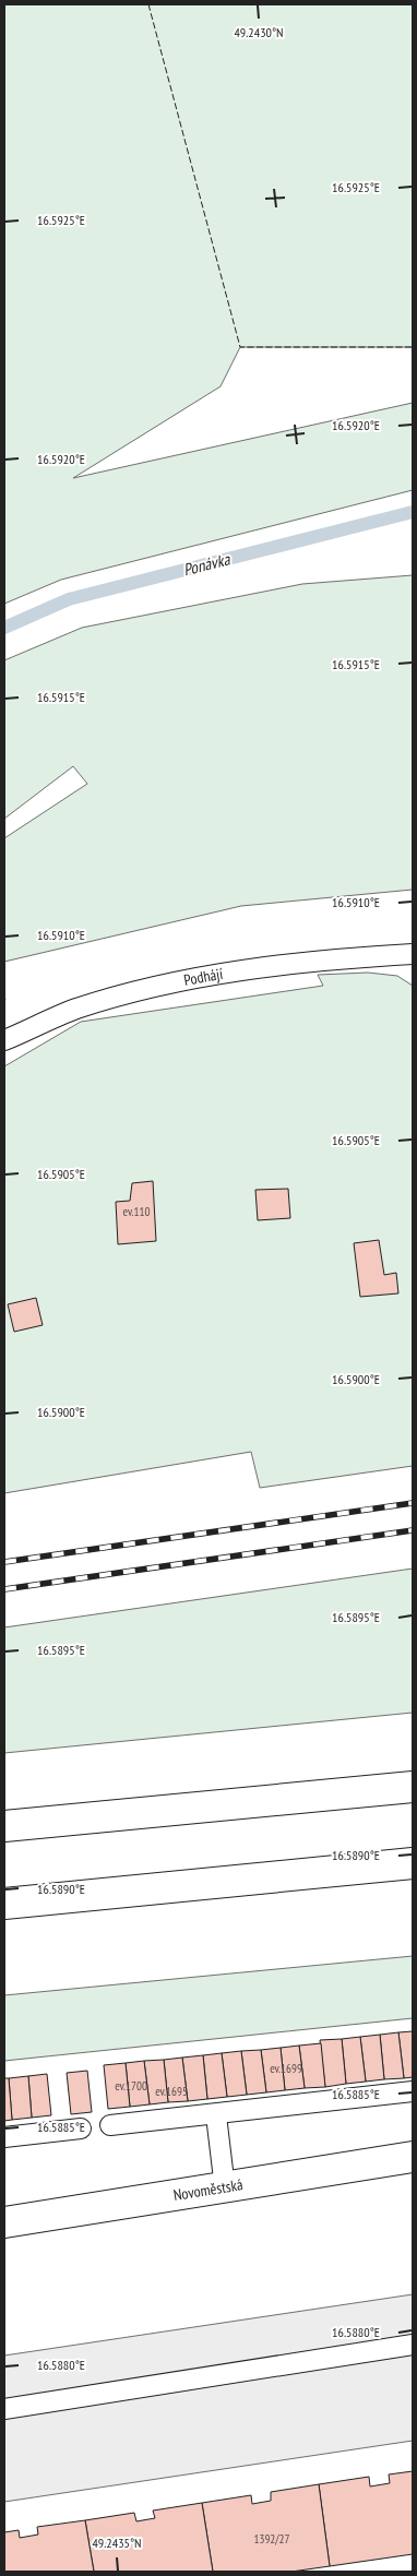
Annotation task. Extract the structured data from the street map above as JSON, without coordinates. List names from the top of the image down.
{
  "streets": {
    "main road": ["Novoměstská"],
    "lane": ["Podhájí"]
  },
  "water": ["Ponávka"],
  "house_numbers": [
    "ev.110",
    "ev.1699",
    "ev.1700",
    "ev.1695",
    "1392/27"
  ],
  "coordinates": [
    "49.2430°N",
    "16.5925°E",
    "16.5920°E",
    "16.5915°E",
    "16.5910°E",
    "16.5905°E",
    "16.5900°E",
    "16.5895°E",
    "16.5890°E",
    "16.5885°E",
    "16.5880°E",
    "49.2435°N"
  ]
}
